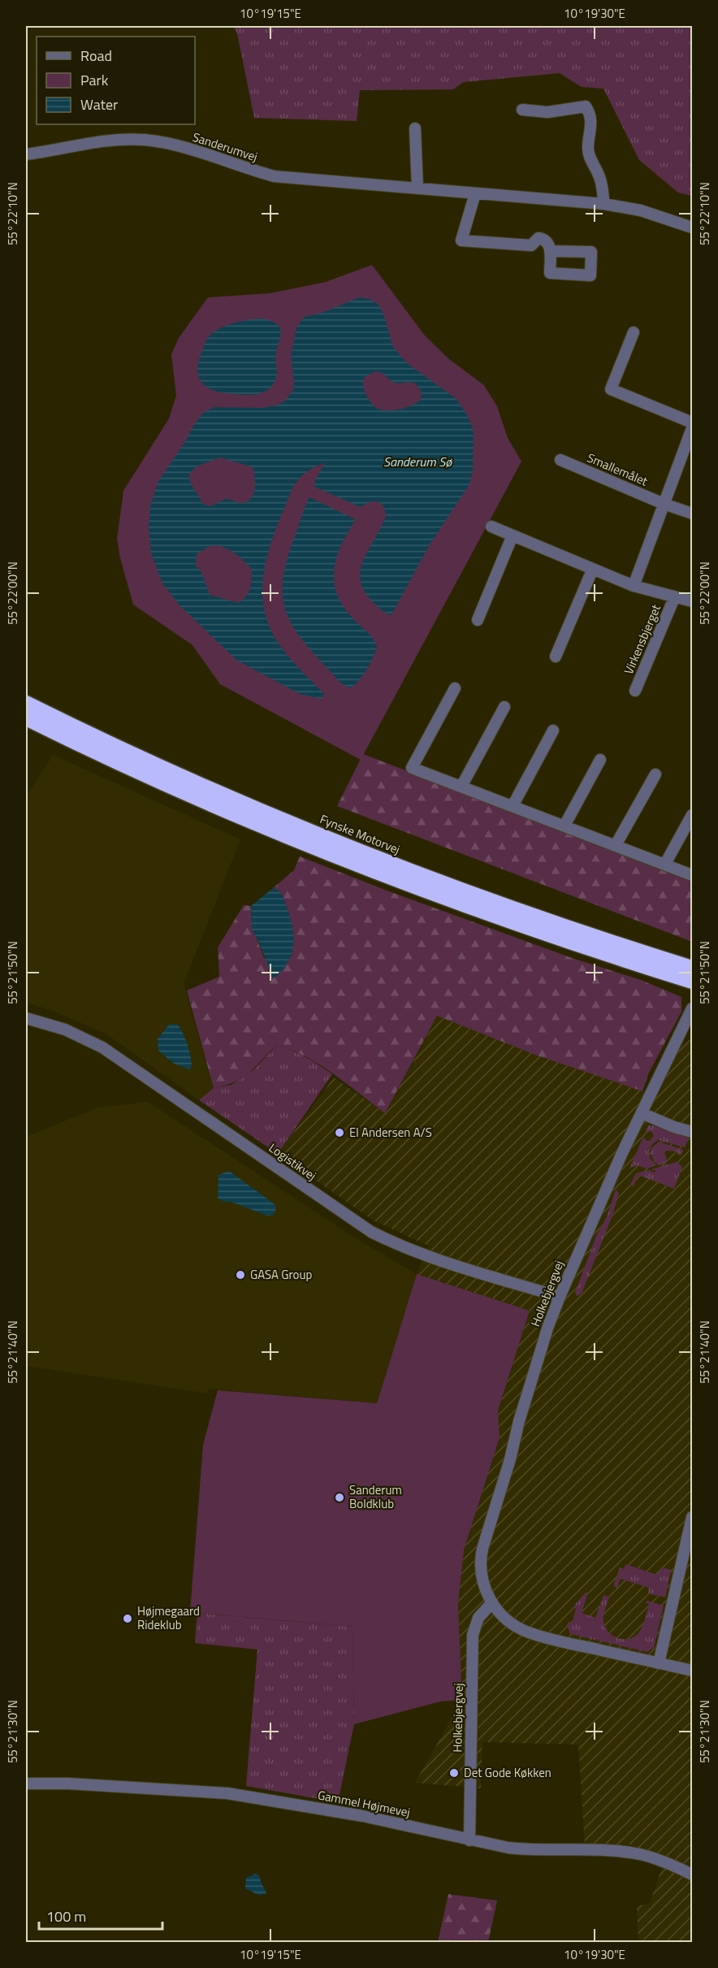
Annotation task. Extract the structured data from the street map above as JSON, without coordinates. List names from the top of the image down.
{
  "streets": {
    "highway": ["Fynske Motorvej"],
    "street": [
      "Sanderumvej",
      "Smallemålet",
      "Virkensbjerget",
      "Logistikvej",
      "Holkebjergvej",
      "Gammel Højmevej"
    ]
  },
  "crossings": [
    ["Logistikvej", "Holkebjergvej"],
    ["Holkebjergvej", "Gammel Højmevej"]
  ],
  "water": ["Sanderum Sø"],
  "places": [
    "El Andersen A/S",
    "GASA Group",
    "Sanderum Boldklub",
    "Højmegaard Rideklub",
    "Det Gode Køkken"
  ],
  "legend": ["Road", "Park", "Water"],
  "scale_bar": "100 m",
  "coordinates": [
    "10°19'15\"E",
    "10°19'30\"E",
    "55°22'10\"N",
    "55°22'00\"N",
    "55°21'50\"N",
    "55°21'40\"N",
    "55°21'30\"N"
  ]
}
